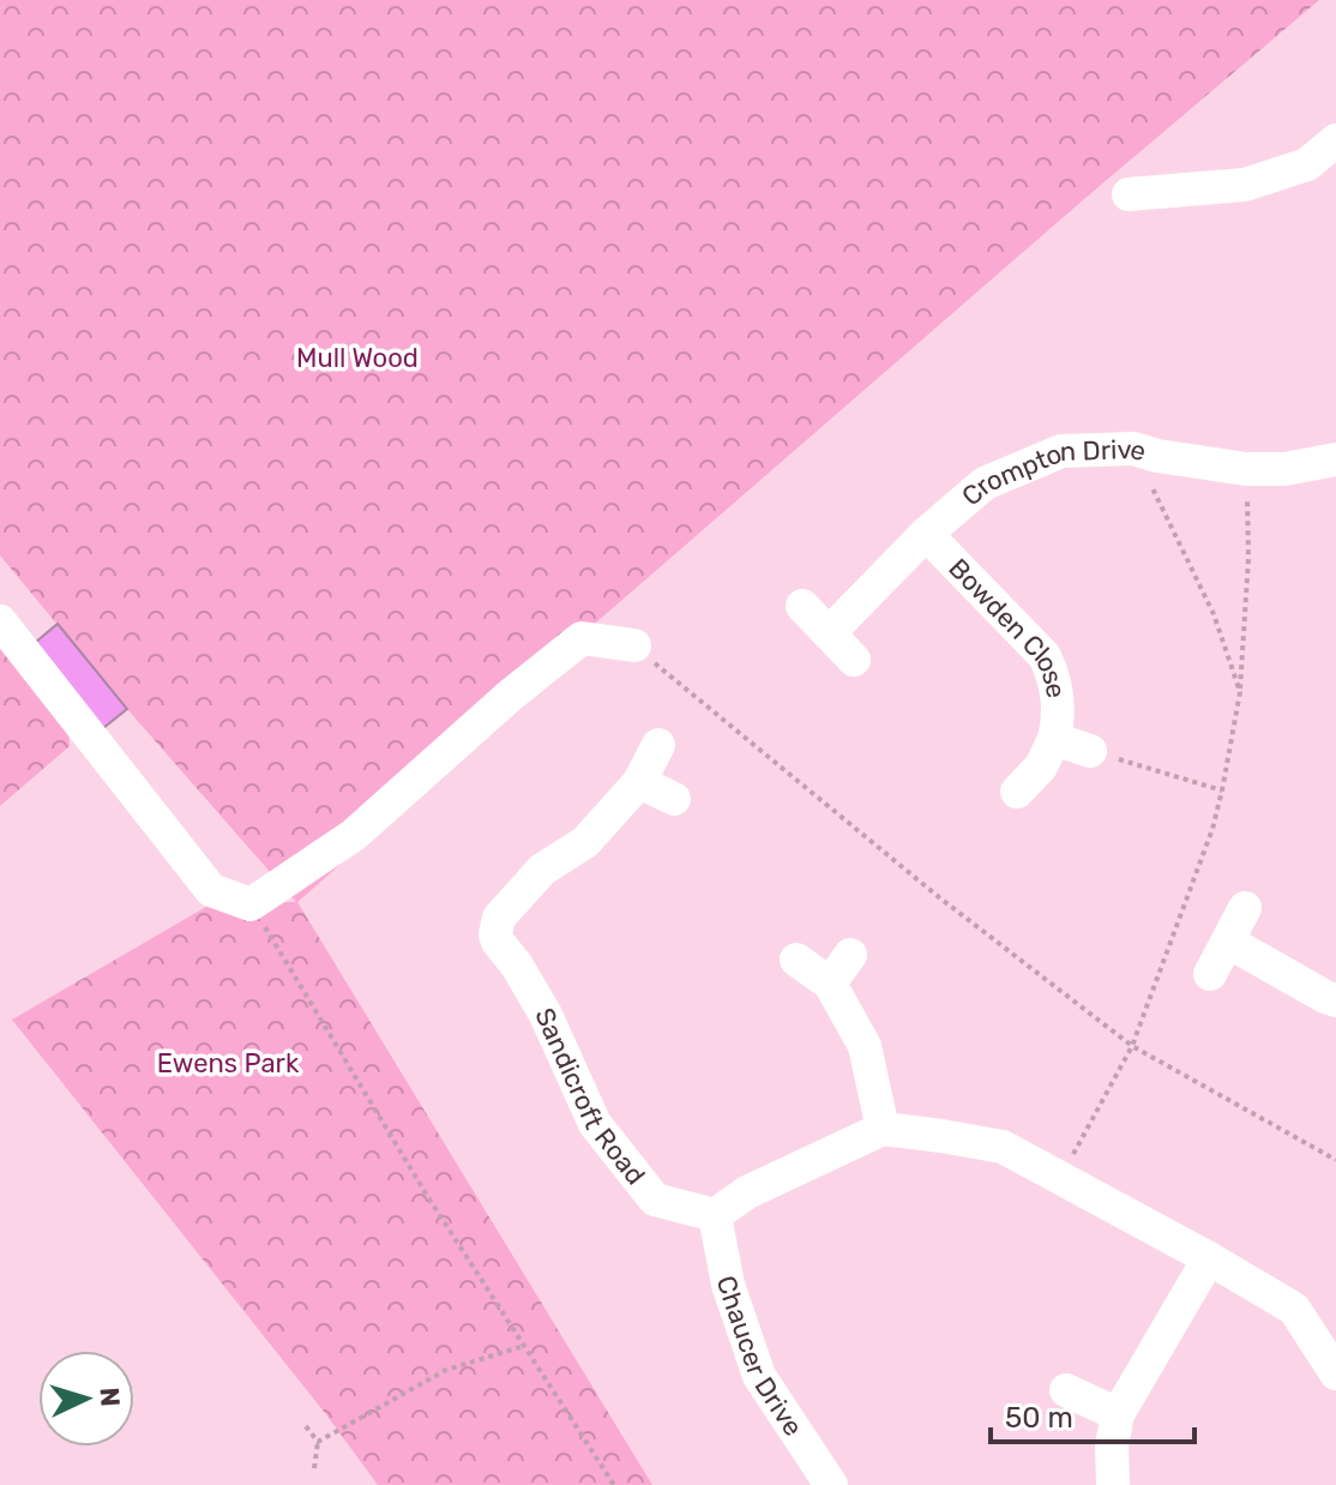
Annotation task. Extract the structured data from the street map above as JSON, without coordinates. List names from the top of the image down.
{
  "streets": {
    "street": [
      "Crompton Drive",
      "Bowden Close",
      "Sandicroft Road",
      "Chaucer Drive"
    ]
  },
  "crossings": [
    ["Crompton Drive", "Bowden Close"],
    ["Sandicroft Road", "Chaucer Drive"]
  ],
  "parks": ["Mull Wood", "Ewens Park"],
  "scale_bar": "50 m",
  "north": "right"
}
